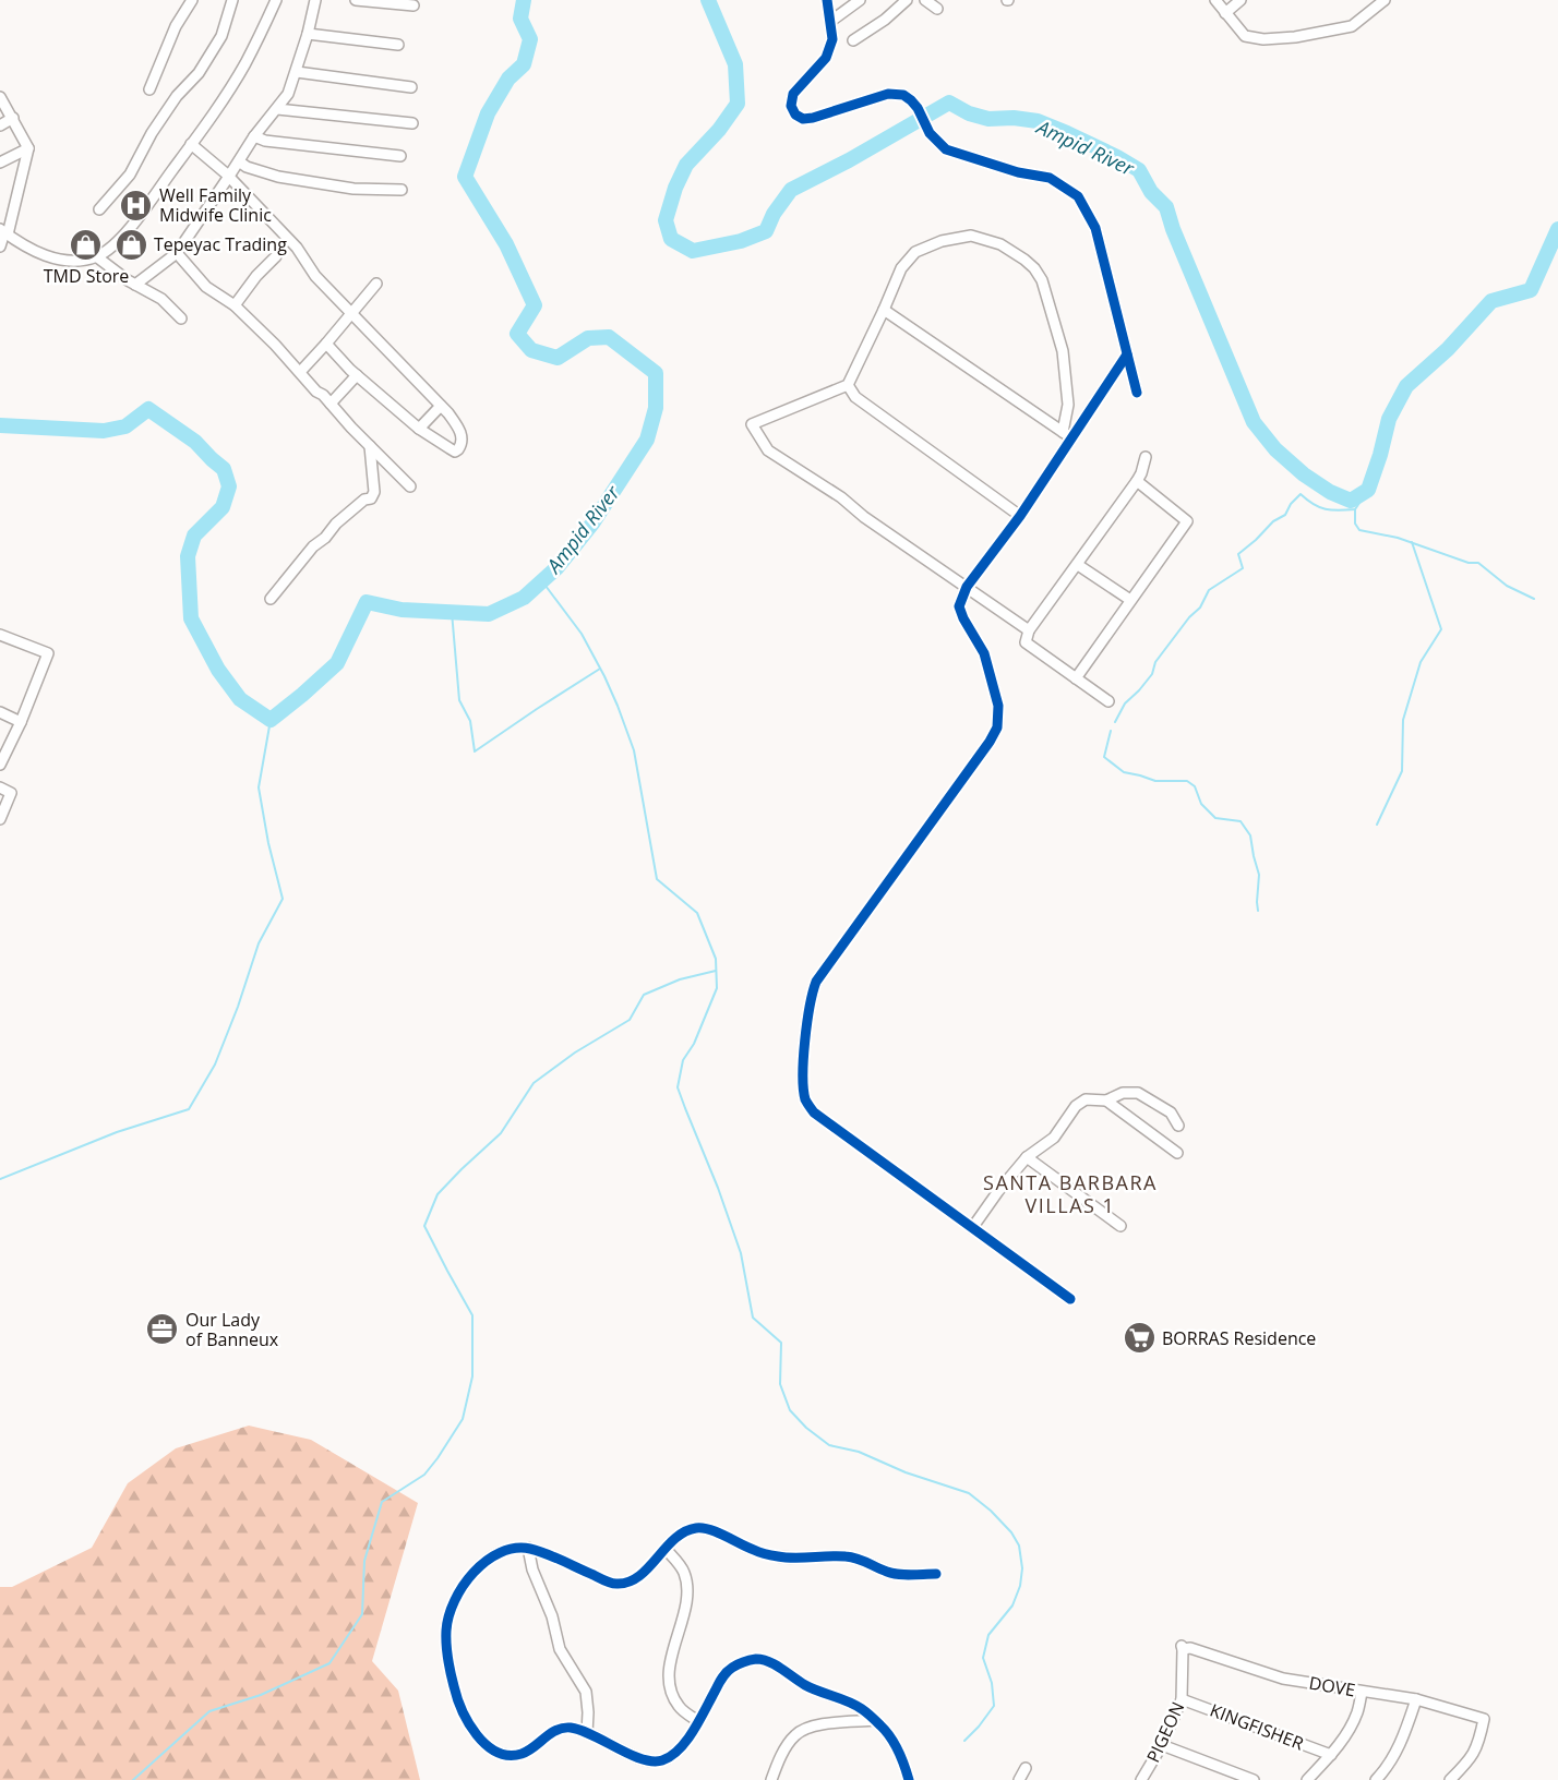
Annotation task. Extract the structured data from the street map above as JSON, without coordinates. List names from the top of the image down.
{
  "streets": {
    "street": ["DOVE", "KINGFISHER", "PIGEON"]
  },
  "crossings": [
    ["DOVE", "PIGEON"],
    ["KINGFISHER", "PIGEON"]
  ],
  "districts": ["SANTA BARBARA VILLAS 1"],
  "water": ["Ampid River"],
  "places": {
    "hospital": ["Well Family Midwife Clinic"],
    "shop": ["Tepeyac Trading", "TMD Store"],
    "office": ["Our Lady of Banneux"],
    "supermarket": ["BORRAS Residence"]
  }
}
